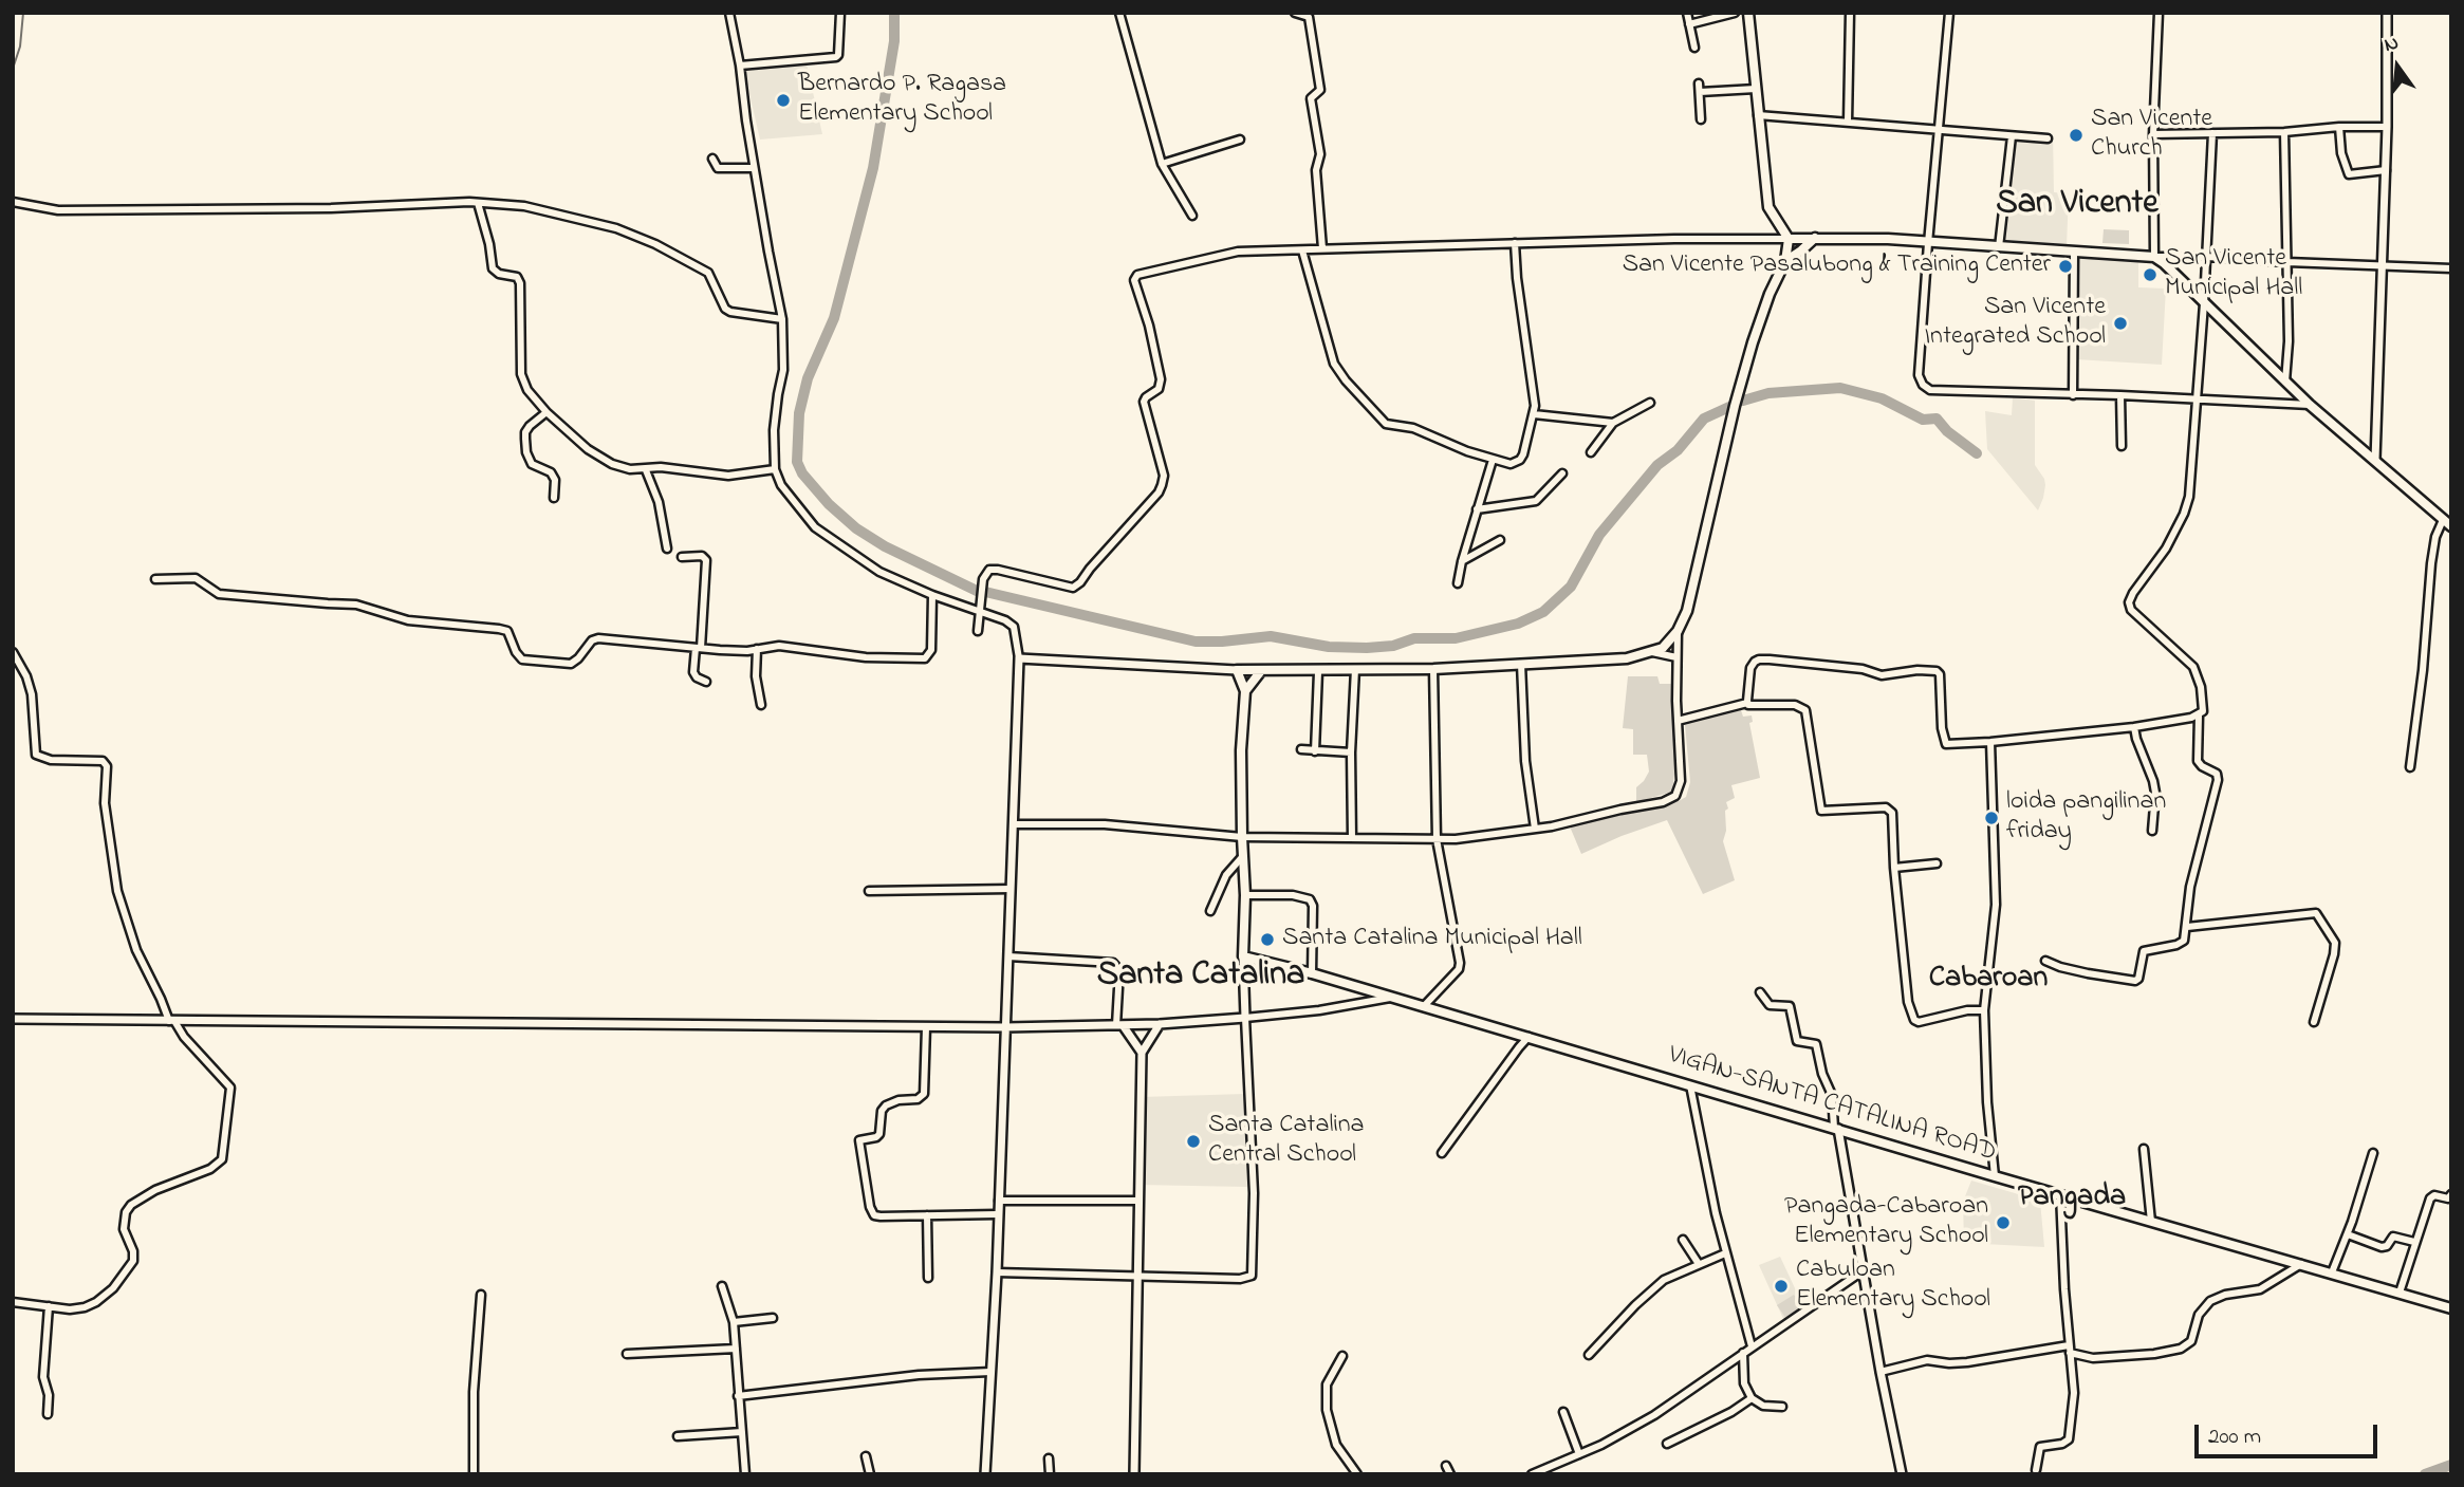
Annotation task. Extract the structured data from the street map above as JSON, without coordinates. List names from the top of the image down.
{
  "streets": {
    "main road": ["VIGAN-SANTA CATALINA ROAD"]
  },
  "districts": [
    "San Vicente",
    "Santa Catalina",
    "Cabaroan",
    "Pangada"
  ],
  "places": [
    "Bernardo P. Ragasa Elementary School",
    "San Vicente Church",
    "San Vicente Pasalubong & Training Center",
    "San Vicente Municipal Hall",
    "San Vicente Integrated School",
    "loida pangilinan friday",
    "Santa Catalina Municipal Hall",
    "Santa Catalina Central School",
    "Pangada-Cabaroan Elementary School",
    "Cabuloan Elementary School"
  ],
  "scale_bar": "200 m",
  "north": "top"
}
